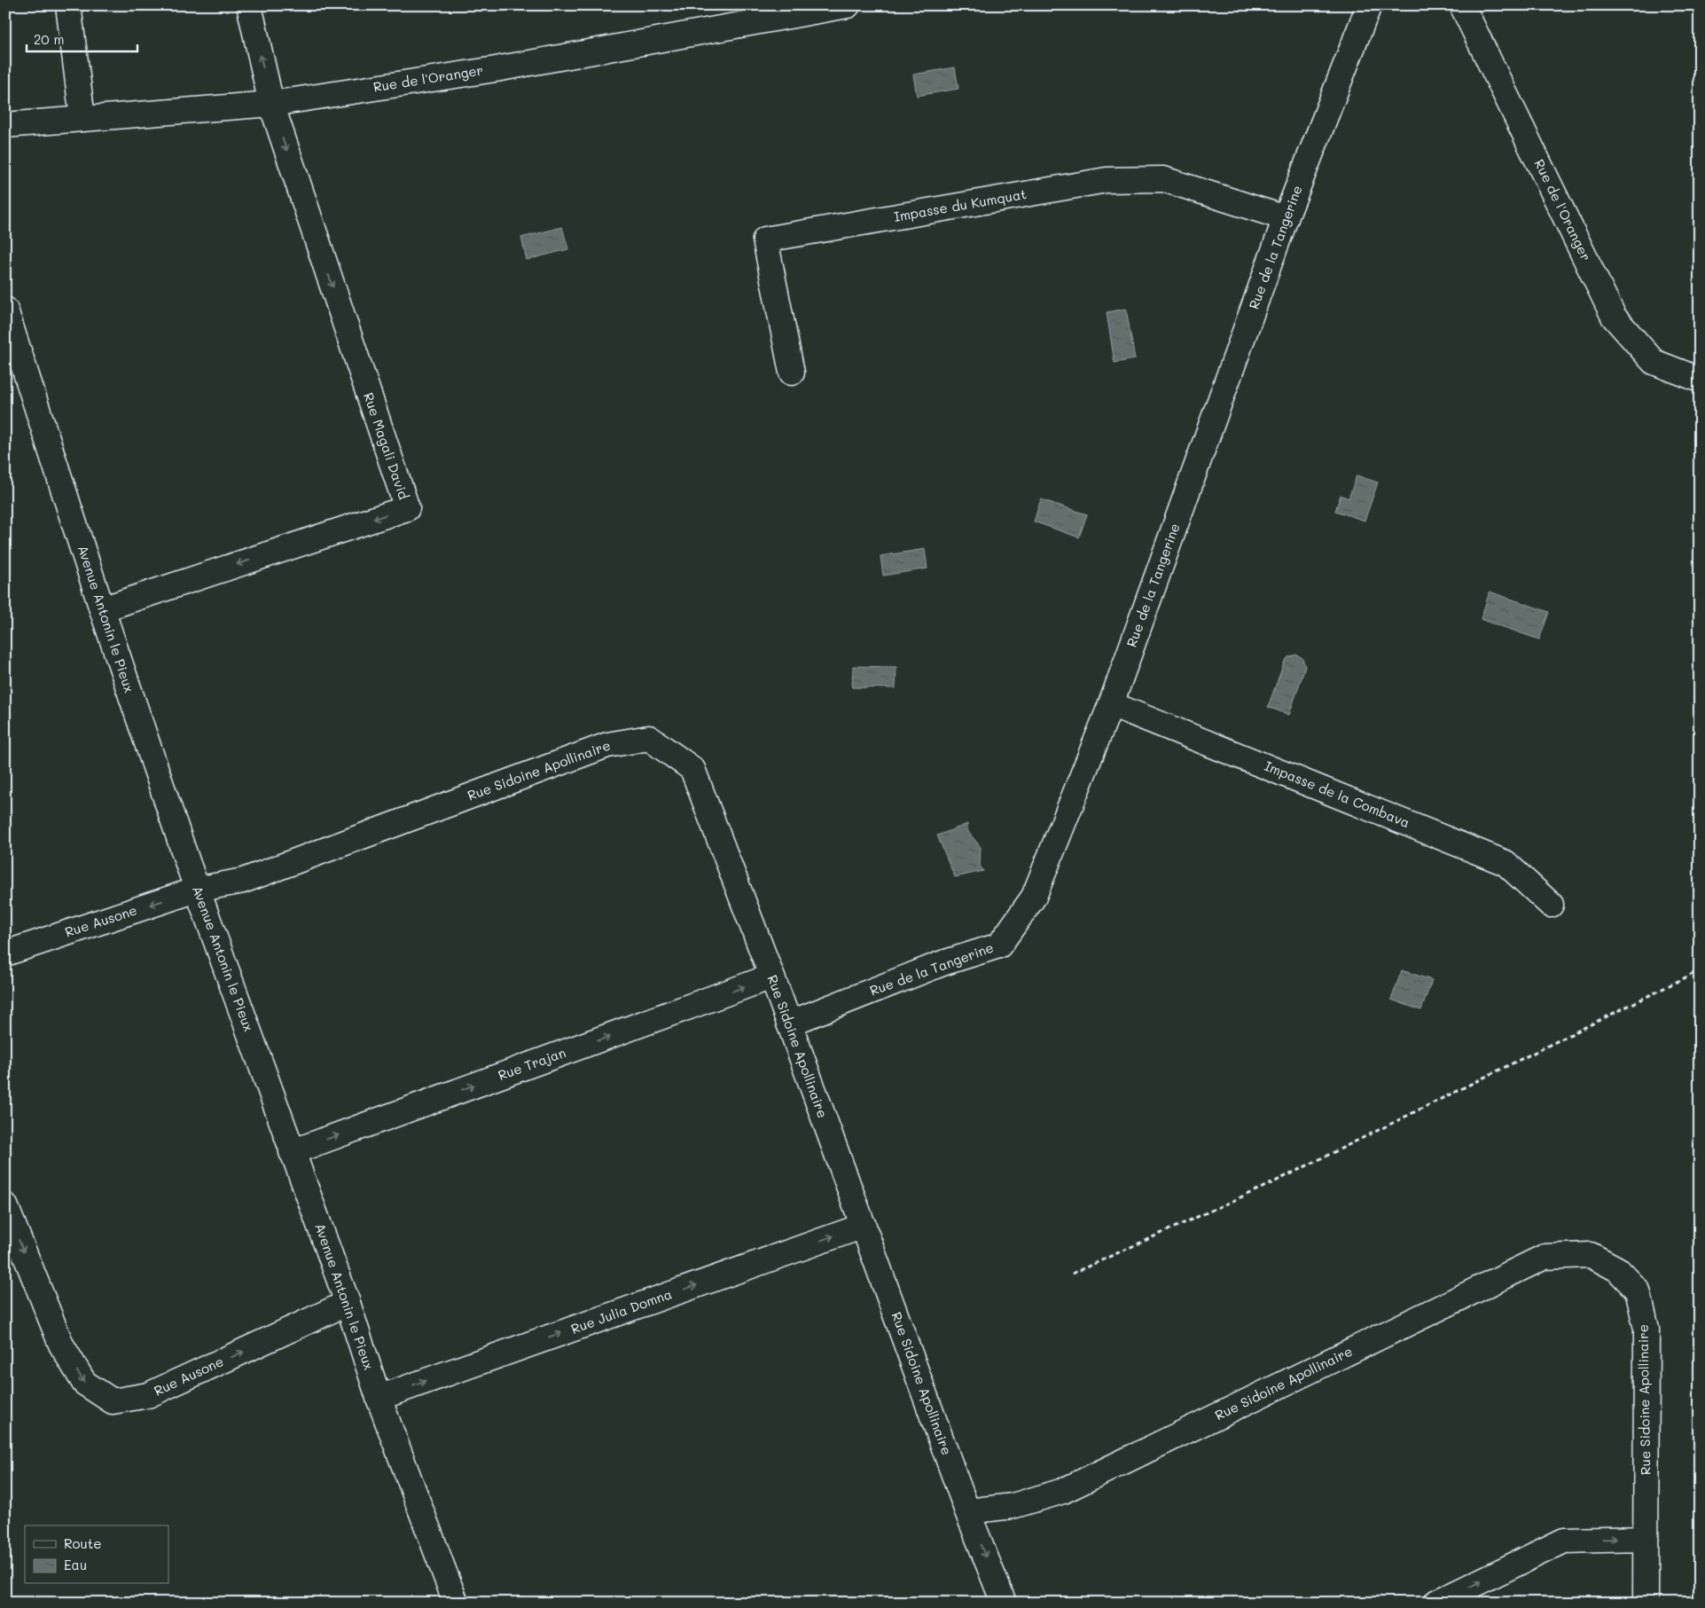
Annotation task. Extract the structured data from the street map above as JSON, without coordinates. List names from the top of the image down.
{
  "streets": {
    "street": [
      "Rue de l'Oranger",
      "Impasse du Kumquat",
      "Rue de la Tangerine",
      "Rue Magali David",
      "Avenue Antonin le Pieux",
      "Rue Sidoine Apollinaire",
      "Impasse de la Combava",
      "Rue Ausone",
      "Rue Trajan",
      "Rue Julia Domna"
    ]
  },
  "crossings": [
    ["Rue de l'Oranger", "Rue Magali David"],
    ["Impasse du Kumquat", "Rue de la Tangerine"],
    ["Rue de la Tangerine", "Rue Sidoine Apollinaire"],
    ["Rue de la Tangerine", "Impasse de la Combava"],
    ["Rue Magali David", "Avenue Antonin le Pieux"],
    ["Avenue Antonin le Pieux", "Rue Sidoine Apollinaire"],
    ["Avenue Antonin le Pieux", "Rue Ausone"],
    ["Avenue Antonin le Pieux", "Rue Trajan"],
    ["Avenue Antonin le Pieux", "Rue Julia Domna"],
    ["Rue Sidoine Apollinaire", "Rue Ausone"],
    ["Rue Sidoine Apollinaire", "Rue Trajan"],
    ["Rue Sidoine Apollinaire", "Rue Julia Domna"]
  ],
  "one_way": ["Rue Trajan", "Rue Julia Domna"],
  "legend": ["Route", "Eau"],
  "scale_bar": "20 m"
}
